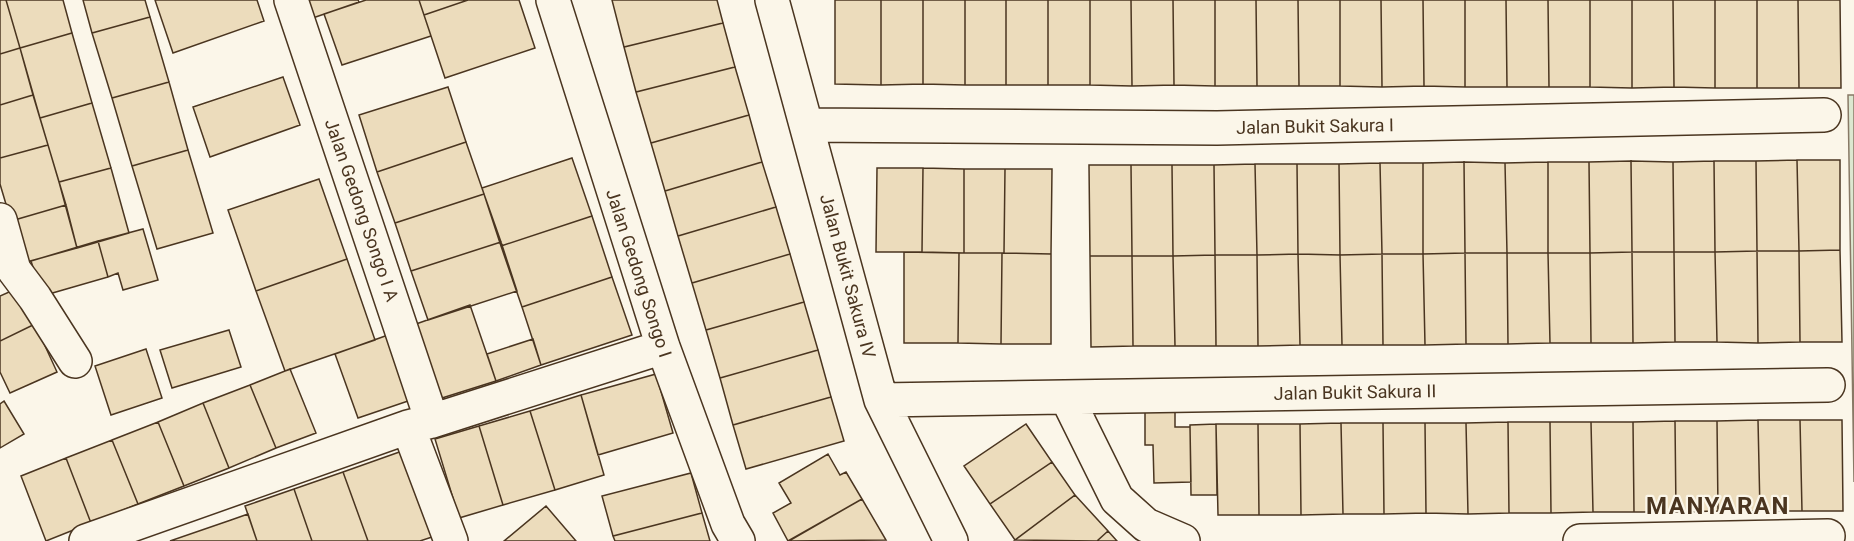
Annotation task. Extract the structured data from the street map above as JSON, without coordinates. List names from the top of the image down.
{
  "streets": {
    "street": [
      "Jalan Bukit Sakura I",
      "Jalan Gedong Songo I A",
      "Jalan Gedong Songo I",
      "Jalan Bukit Sakura IV",
      "Jalan Bukit Sakura II"
    ]
  },
  "crossings": [
    ["Jalan Bukit Sakura I", "Jalan Bukit Sakura IV"],
    ["Jalan Bukit Sakura IV", "Jalan Bukit Sakura II"]
  ],
  "districts": ["MANYARAN"]
}
